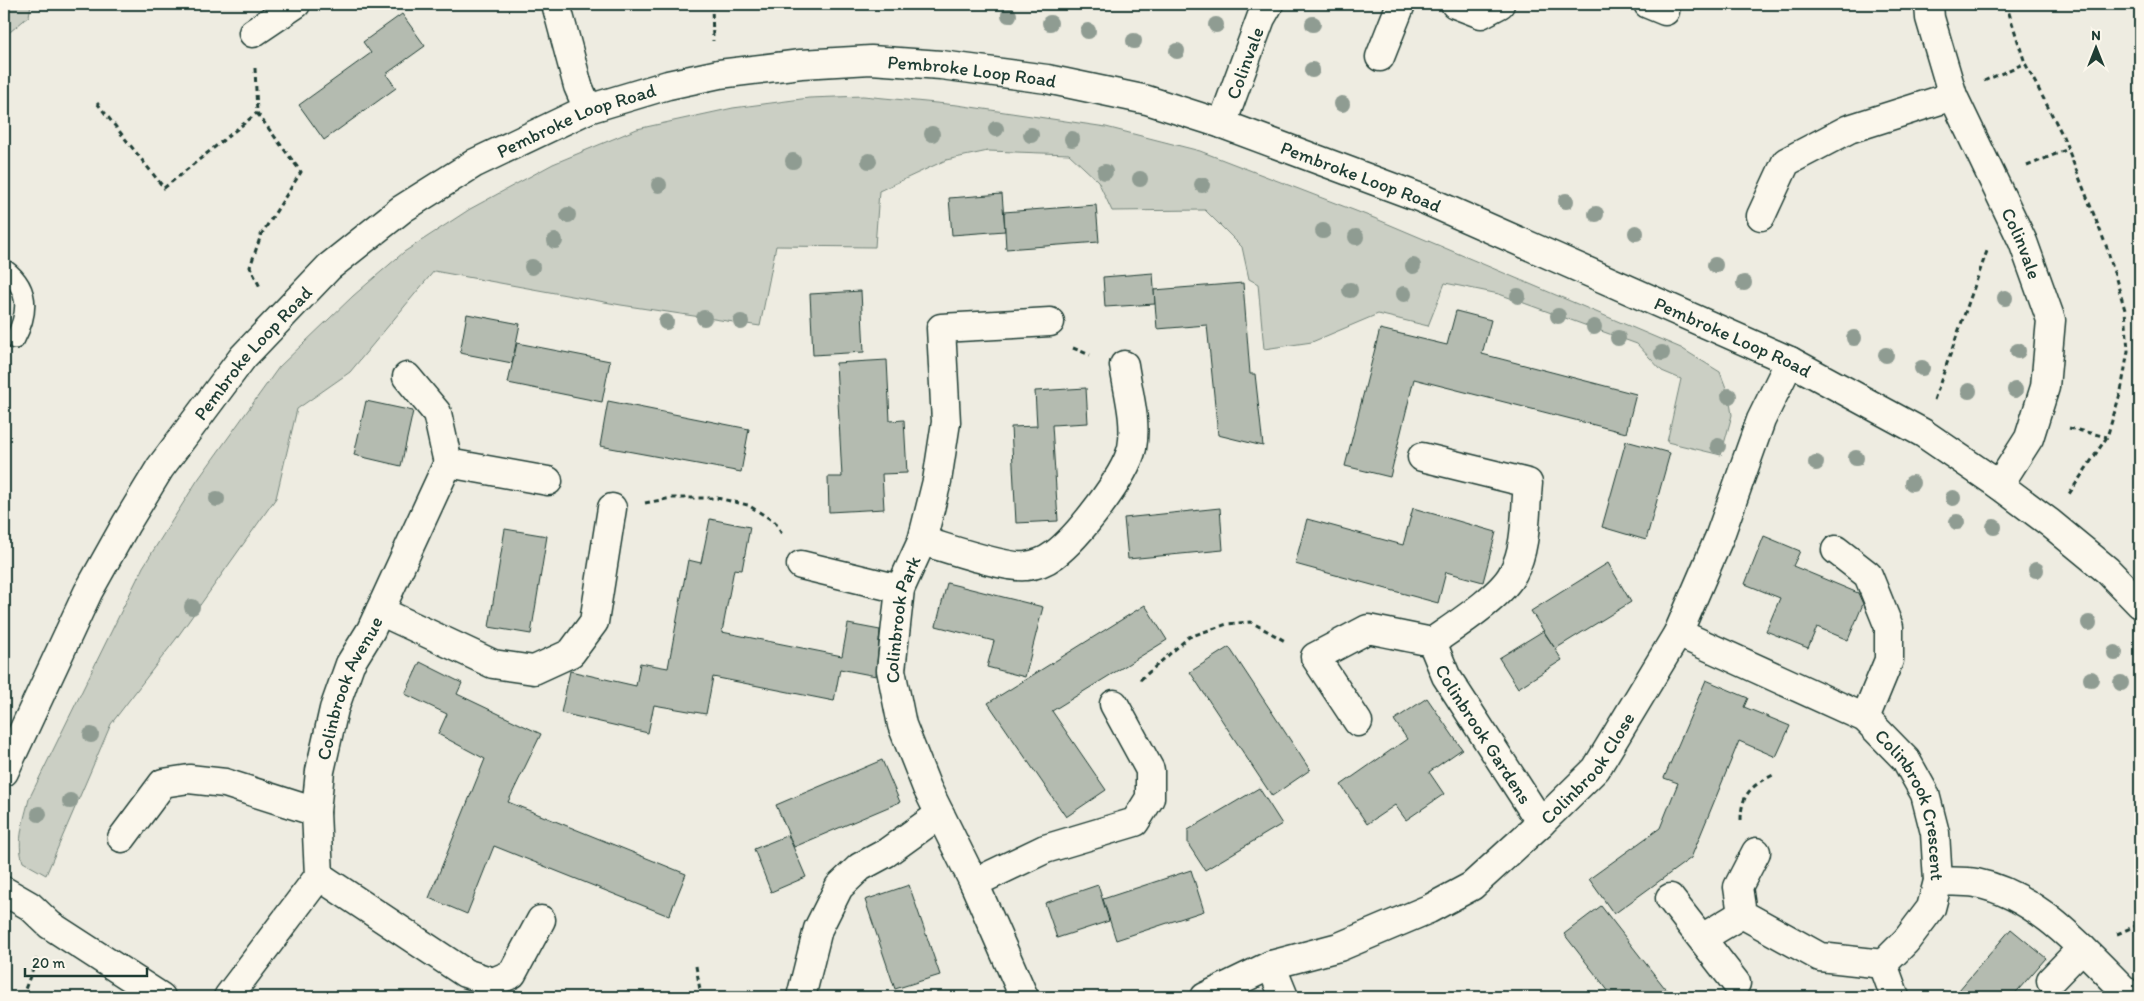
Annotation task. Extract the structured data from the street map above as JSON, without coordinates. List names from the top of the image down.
{
  "streets": {
    "street": [
      "Colinvale",
      "Pembroke Loop Road",
      "Colinbrook Park",
      "Colinbrook Avenue",
      "Colinbrook Gardens",
      "Colinbrook Close",
      "Colinbrook Crescent"
    ]
  },
  "crossings": [
    ["Colinvale", "Pembroke Loop Road"],
    ["Pembroke Loop Road", "Colinbrook Close"],
    ["Colinbrook Gardens", "Colinbrook Close"],
    ["Colinbrook Close", "Colinbrook Crescent"]
  ],
  "scale_bar": "20 m",
  "north": "top"
}
